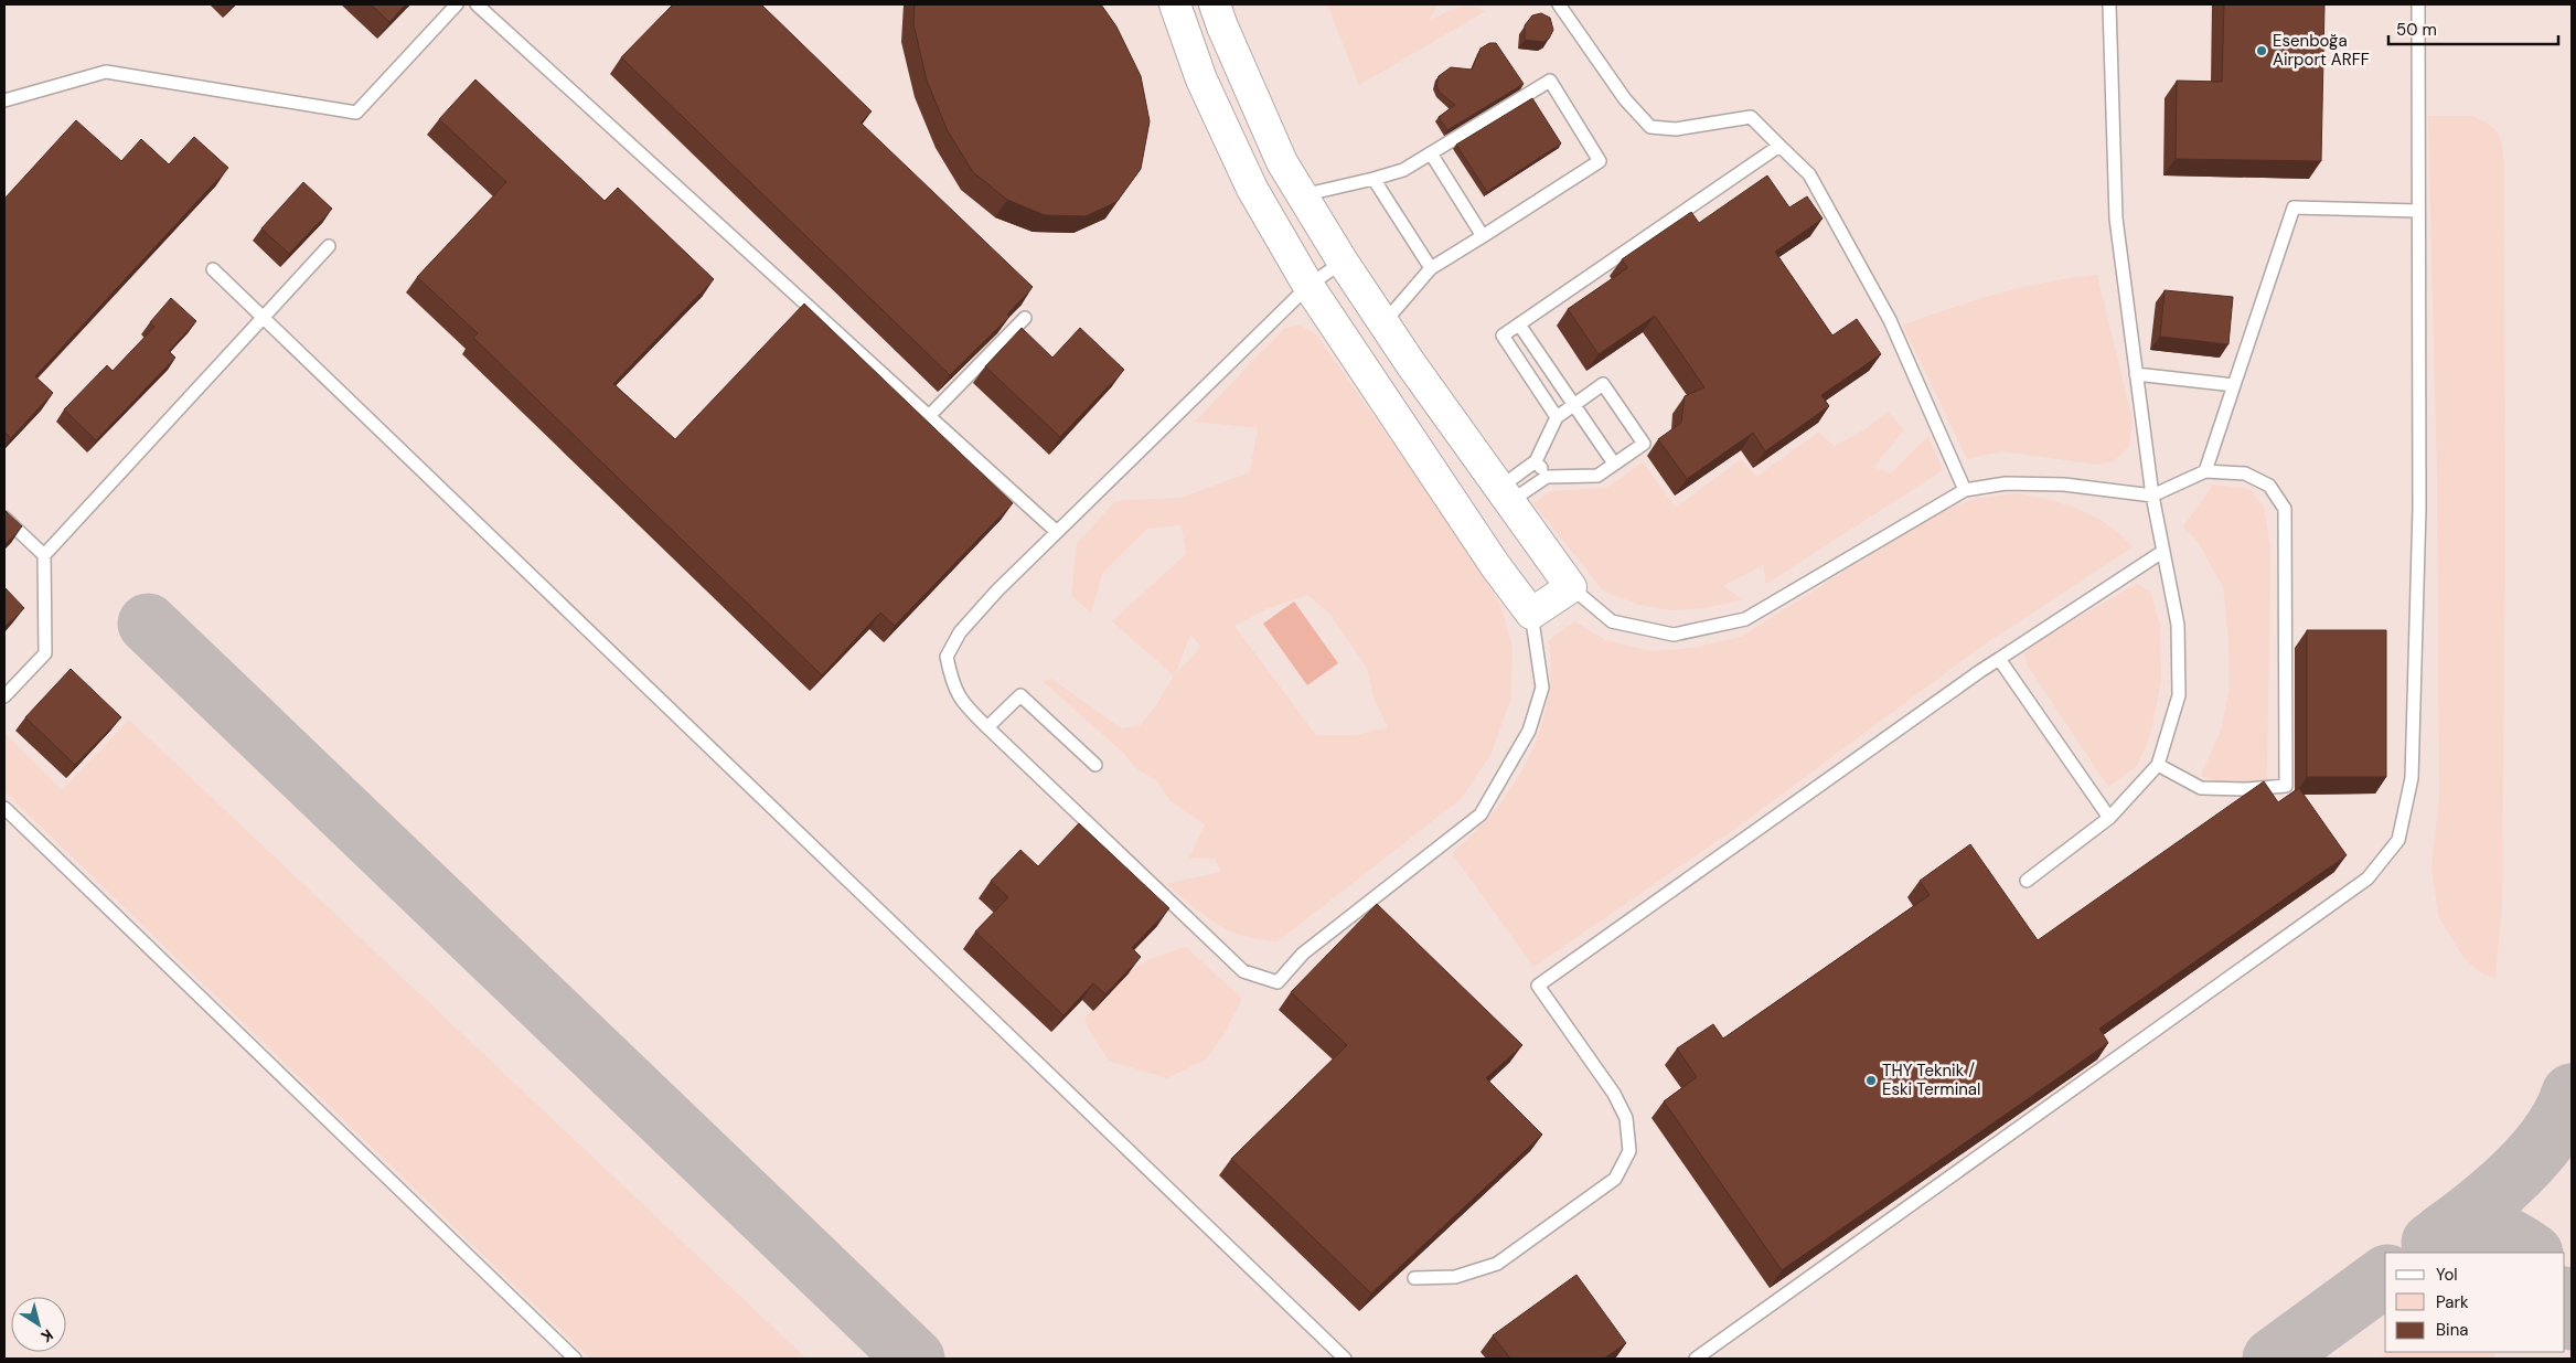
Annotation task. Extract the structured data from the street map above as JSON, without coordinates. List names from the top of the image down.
{
  "places": ["Esenboğa Airport ARFF", "THY Teknik / Eski Terminal"],
  "legend": ["Yol", "Park", "Bina"],
  "scale_bar": "50 m",
  "north": "bottom right"
}
